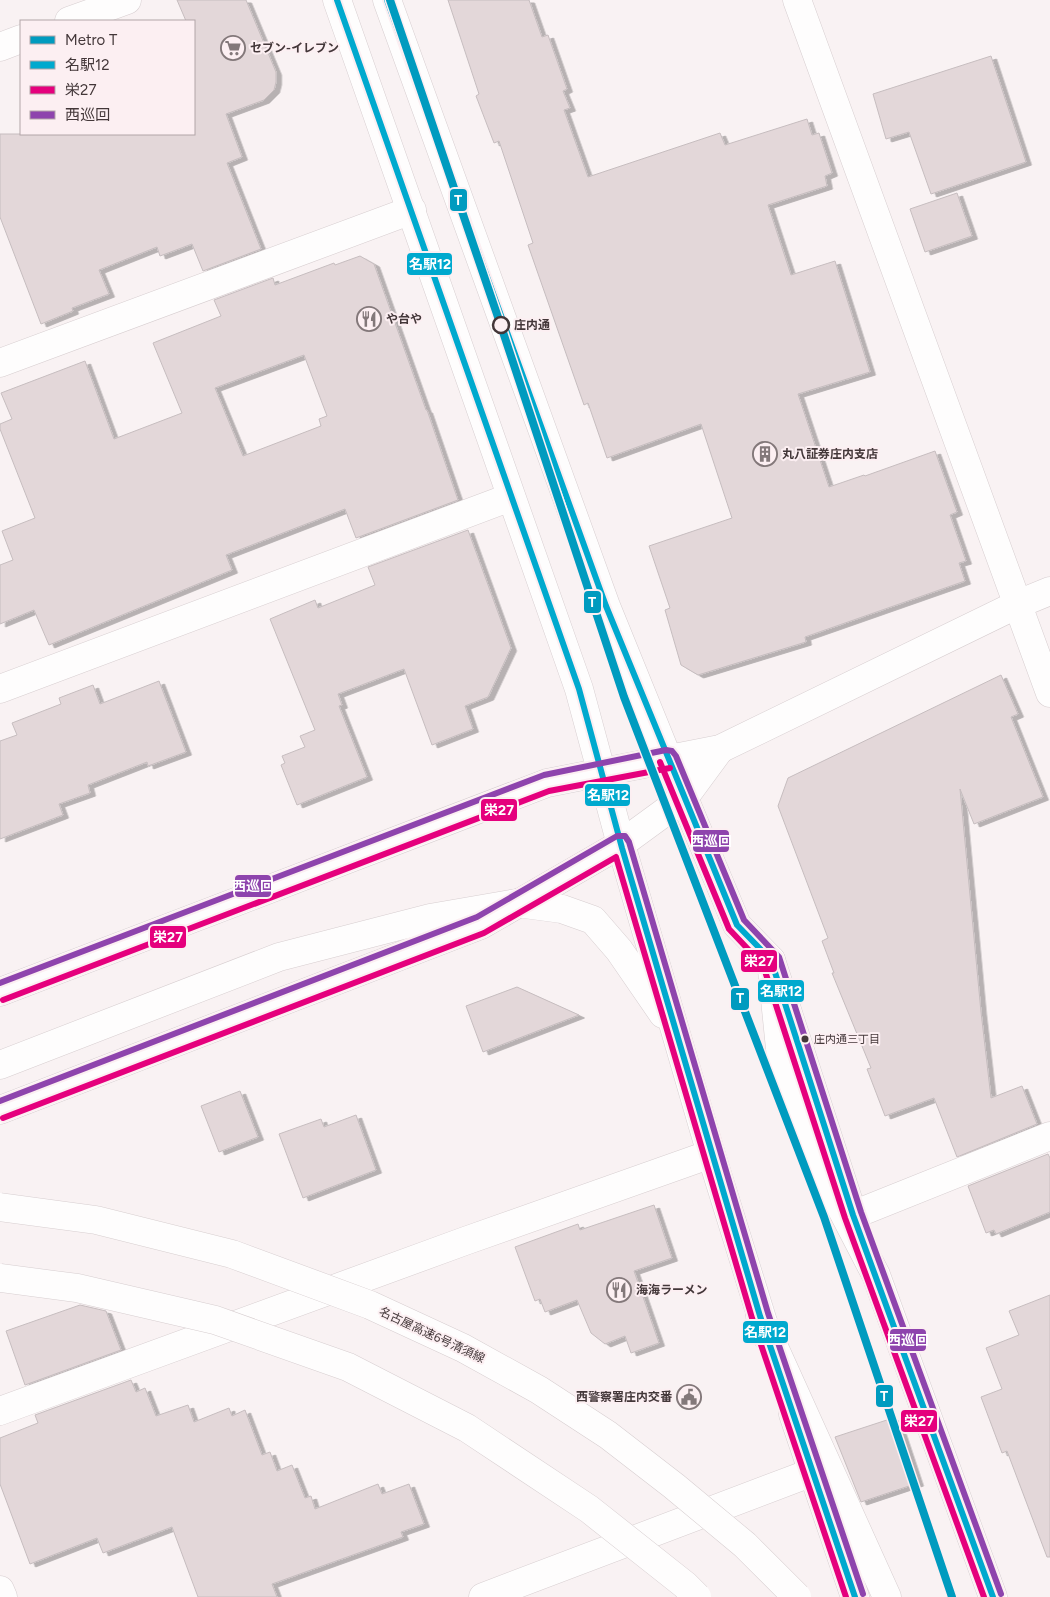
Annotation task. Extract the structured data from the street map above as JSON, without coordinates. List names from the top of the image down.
{
  "streets": {
    "main road": ["名古屋高速6号清須線"]
  },
  "places": {
    "supermarket": ["セブン-イレブン"],
    "restaurant": ["や台や", "海海ラーメン"],
    "other": ["庄内通", "庄内通三丁目"],
    "building": ["丸八証券庄内支店"],
    "public building": ["西警察署庄内交番"]
  },
  "lines": [
    "metro line T",
    "transit line 名駅12",
    "transit line 西巡回",
    "transit line 栄27"
  ],
  "legend": [
    "Metro T",
    "名駅12",
    "栄27",
    "西巡回"
  ]
}
